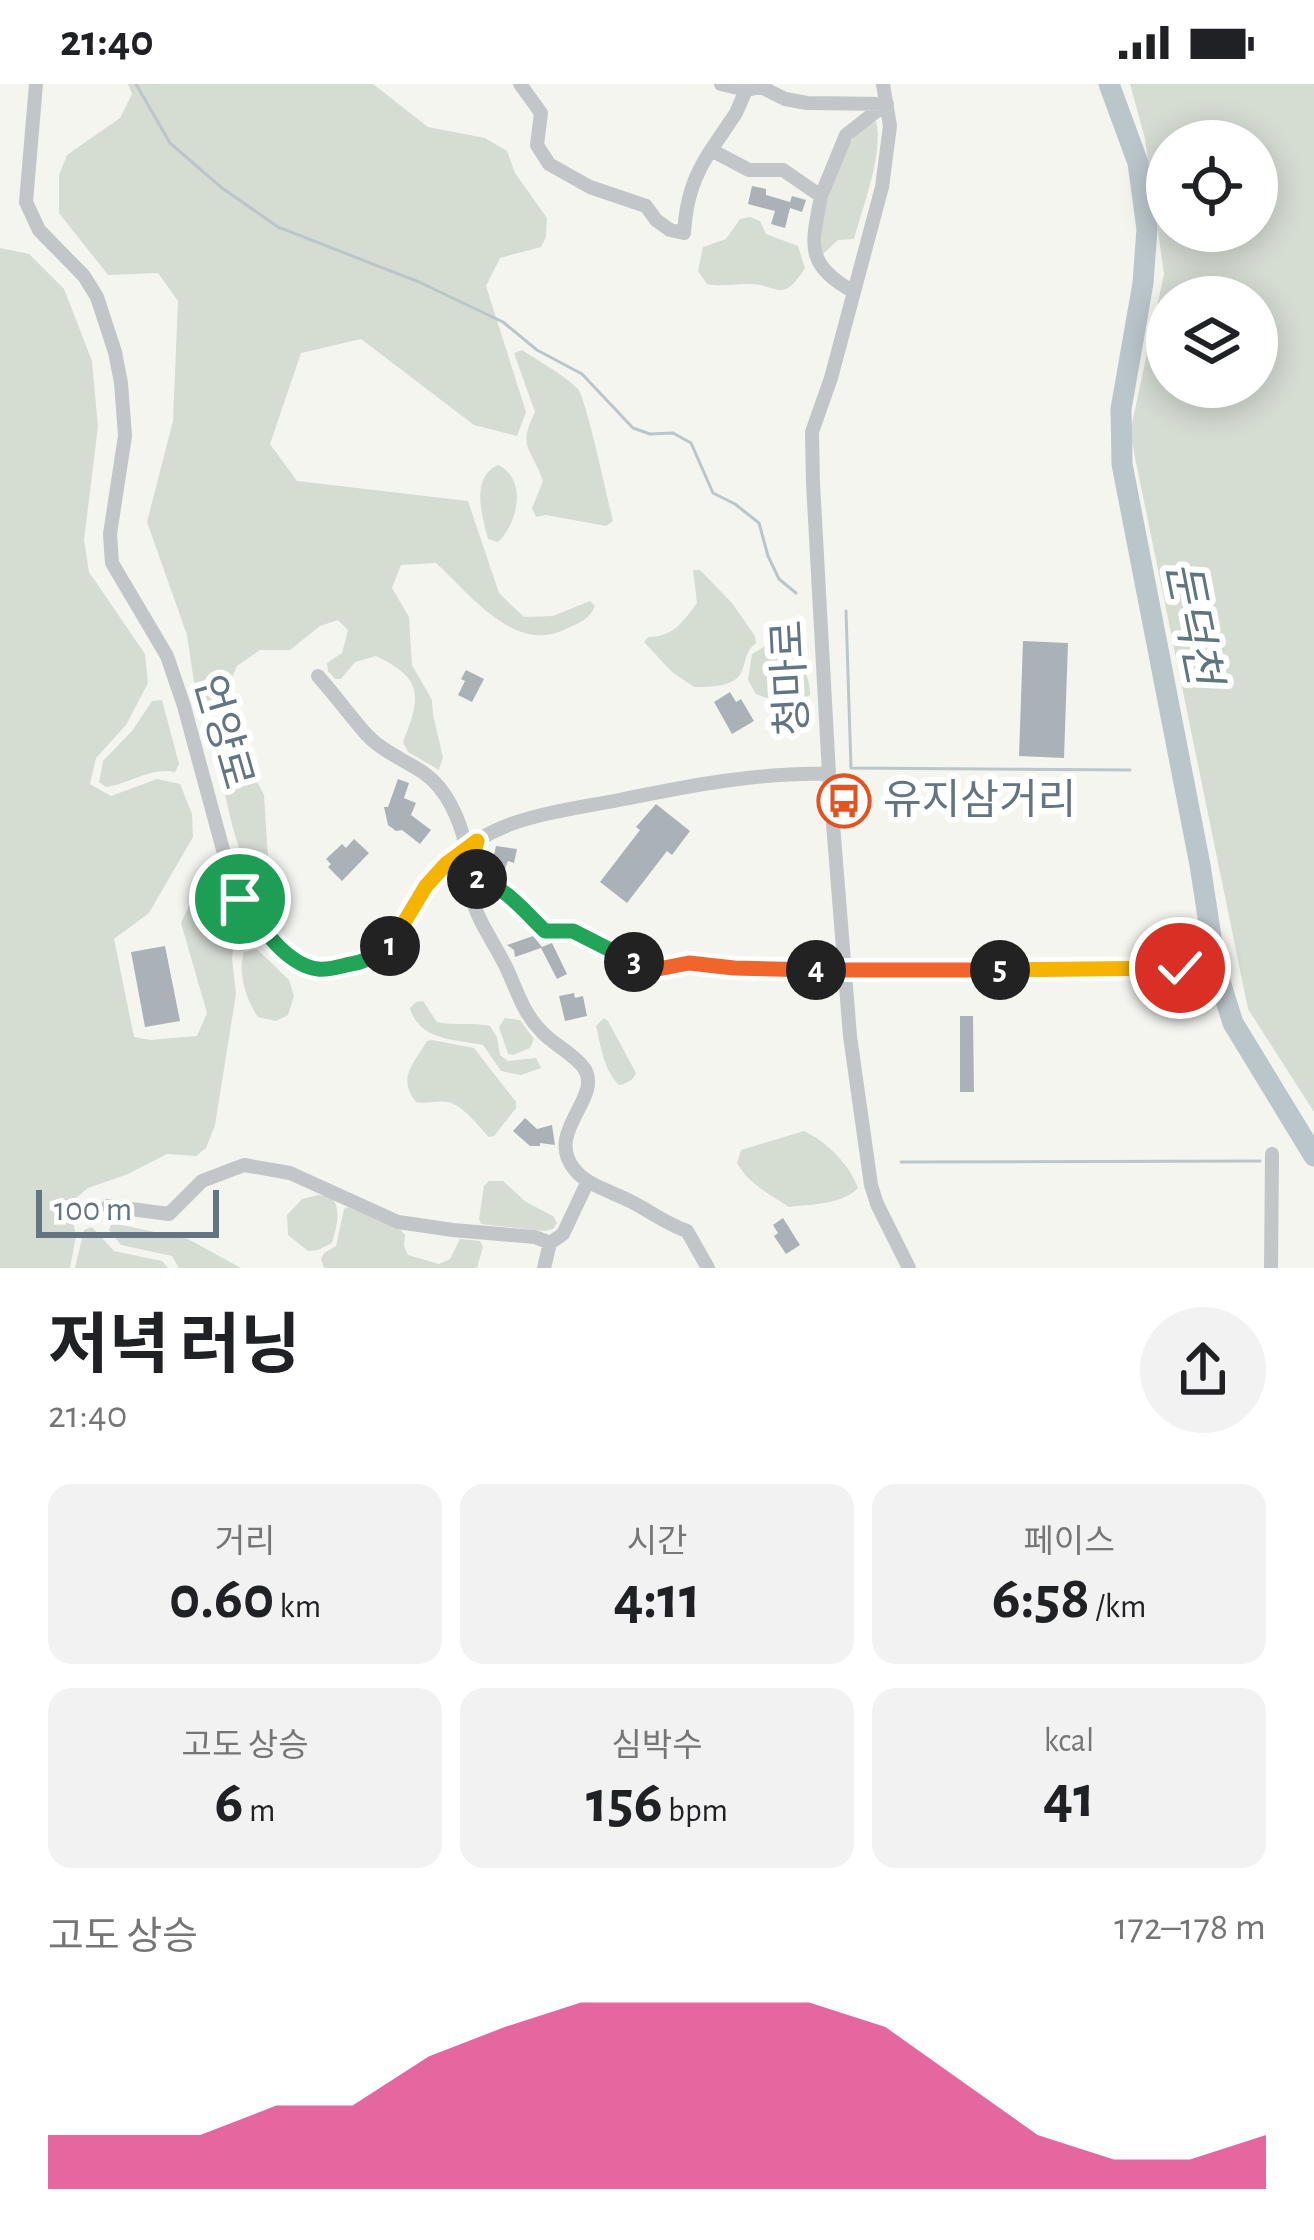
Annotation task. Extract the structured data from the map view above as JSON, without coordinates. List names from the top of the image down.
{
  "streets": {
    "street": ["청마로", "언양로"]
  },
  "crossings": [
    ["청마로", "언양로"]
  ],
  "water": ["둔덕천"],
  "places": {
    "bus stop": ["유지삼거리"]
  },
  "scale_bar": "100 m",
  "page": {
    "status": "21:40",
    "pins": [
      "2",
      "1",
      "3",
      "4",
      "5"
    ],
    "scale": "100 m",
    "heading": ["저녁 러닝", "21:40"],
    "stats": [
      ["거리", "0.60 km"],
      ["시간", "4:11"],
      ["페이스", "6:58 /km"],
      ["고도 상승", "6 m"],
      ["심박수", "156 bpm"],
      ["kcal", "41"]
    ],
    "chart": ["고도 상승", "172–178 m"]
  }
}
